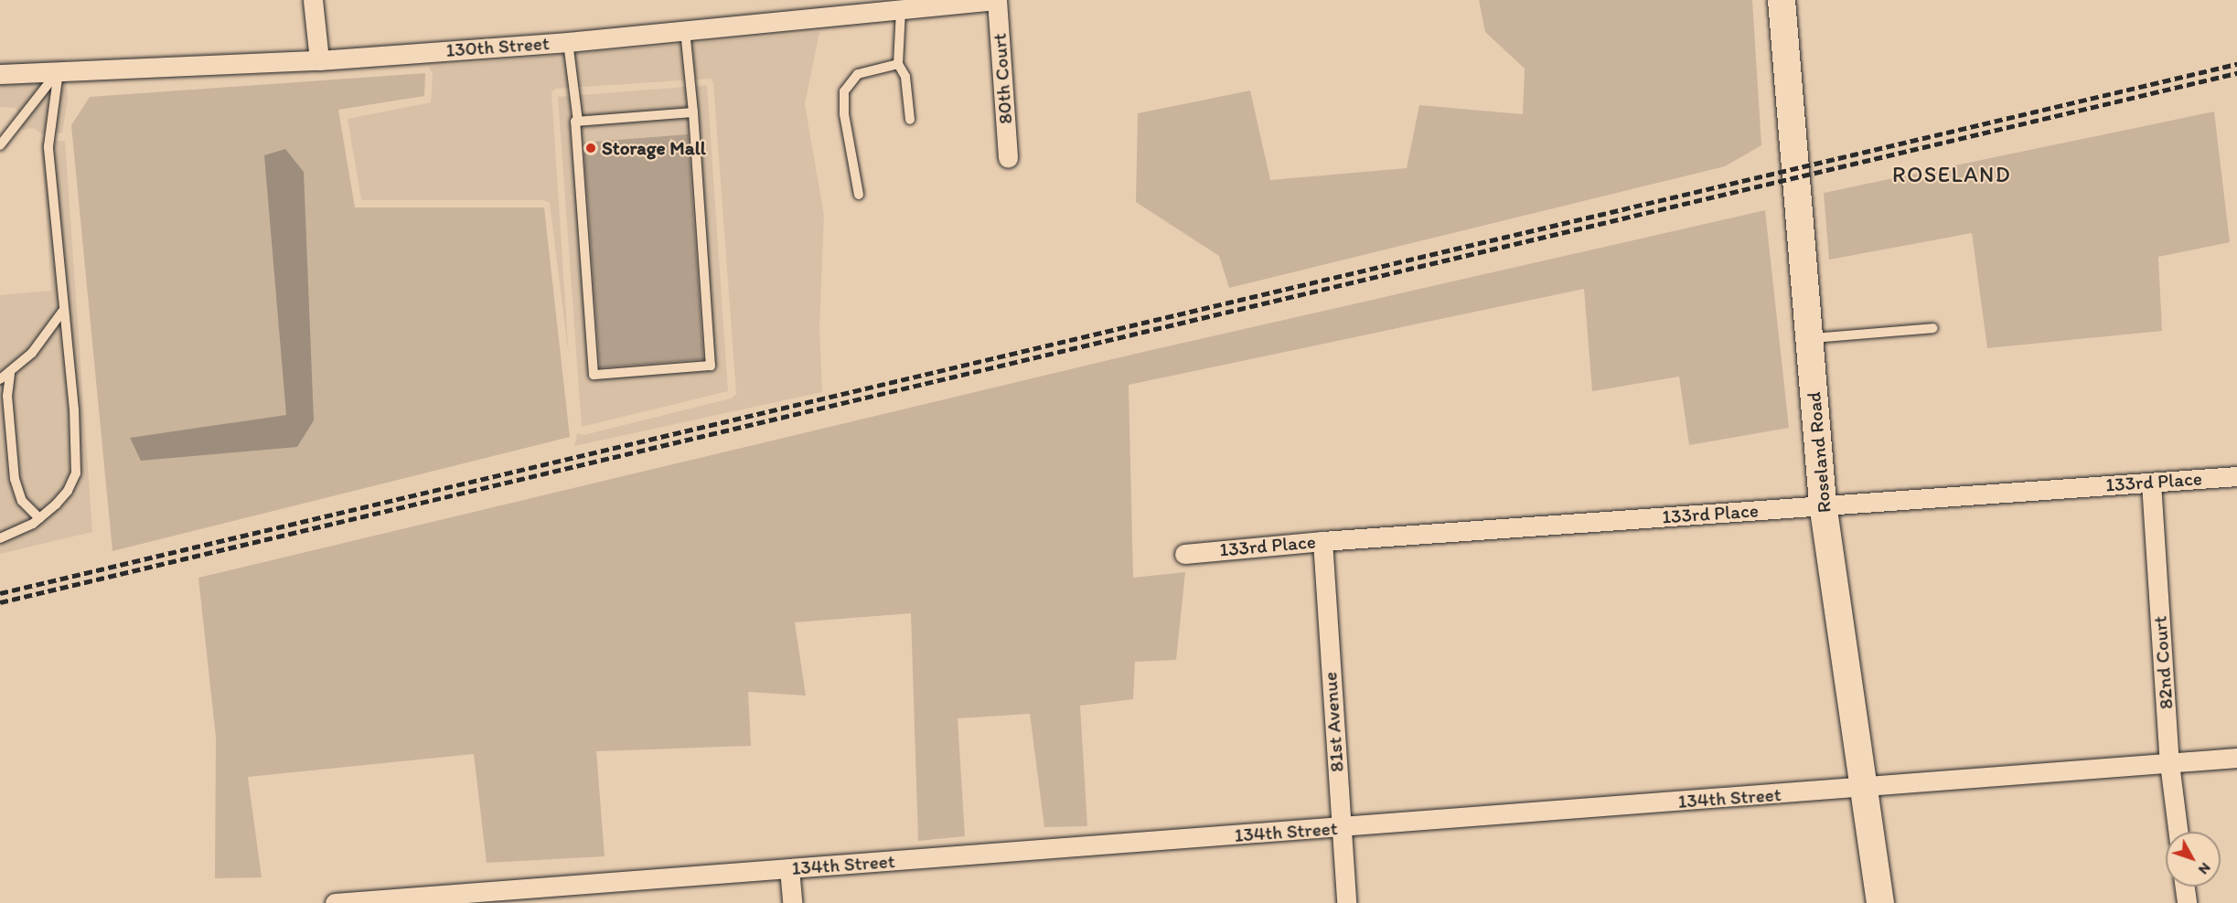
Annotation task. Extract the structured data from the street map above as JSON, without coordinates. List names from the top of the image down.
{
  "streets": {
    "main road": ["Roseland Road"],
    "street": [
      "130th Street",
      "80th Court",
      "133rd Place",
      "82nd Court",
      "81st Avenue",
      "134th Street"
    ]
  },
  "crossings": [
    ["130th Street", "80th Court"],
    ["Roseland Road", "133rd Place"],
    ["Roseland Road", "134th Street"],
    ["133rd Place", "82nd Court"],
    ["133rd Place", "81st Avenue"],
    ["82nd Court", "134th Street"],
    ["81st Avenue", "134th Street"]
  ],
  "districts": ["ROSELAND"],
  "places": ["Storage Mall"],
  "north": "bottom right"
}
